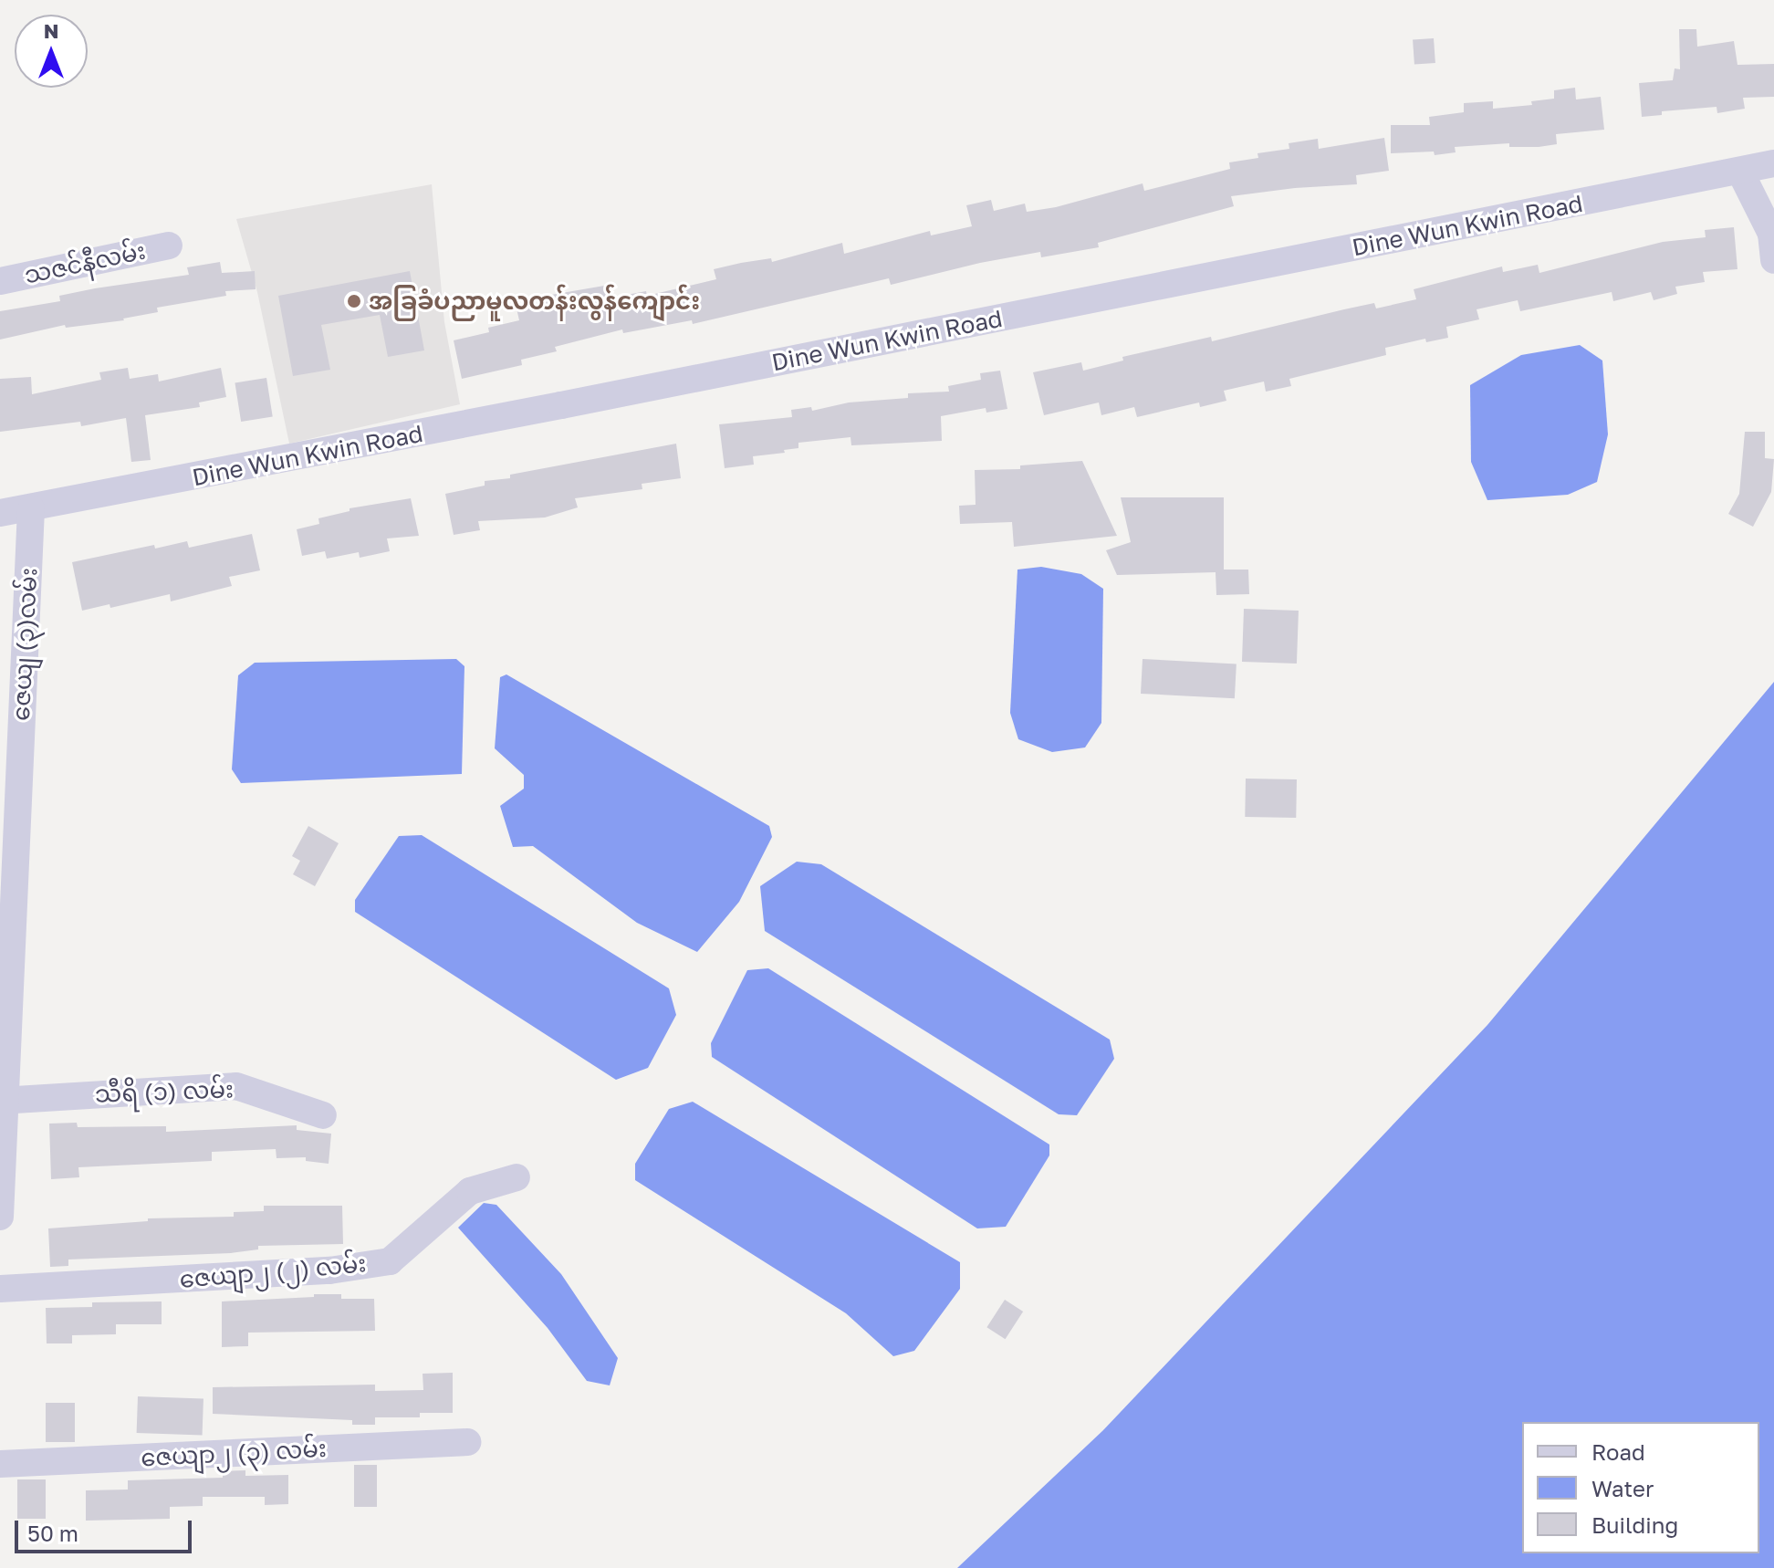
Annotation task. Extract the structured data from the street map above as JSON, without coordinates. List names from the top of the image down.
{
  "streets": {
    "street": [
      "Dine Wun Kwin Road",
      "သဇင်နီလမ်း",
      "ဇေယျ (၃)လမ်း",
      "သီရိ (၁) လမ်း",
      "ဇေယျာ၂ (၂) လမ်း",
      "ဇေယျာ၂ (၃) လမ်း"
    ]
  },
  "crossings": [
    ["Dine Wun Kwin Road", "ဇေယျ (၃)လမ်း"],
    ["ဇေယျ (၃)လမ်း", "သီရိ (၁) လမ်း"]
  ],
  "places": ["အခြခံပညာမူလတန်းလွန်ကျောင်း"],
  "legend": ["Road", "Water", "Building"],
  "scale_bar": "50 m",
  "north": "top"
}
